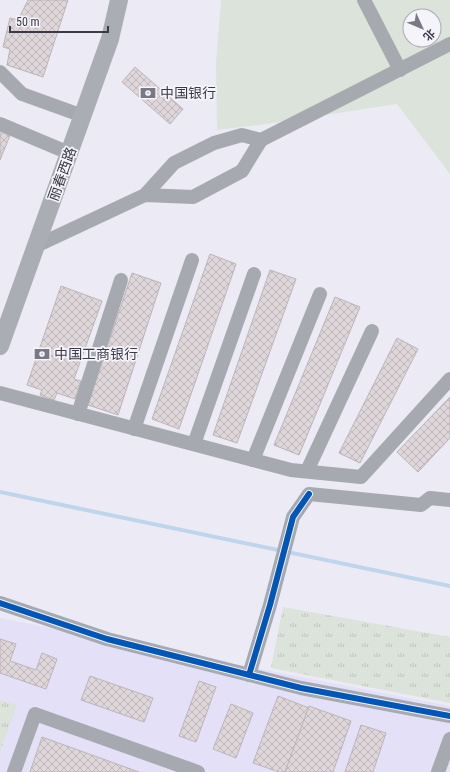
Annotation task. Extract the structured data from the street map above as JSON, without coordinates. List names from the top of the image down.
{
  "streets": {
    "main road": ["丽春西路"]
  },
  "places": {
    "bank": ["中国银行", "中国工商银行"]
  },
  "scale_bar": "50 m",
  "north": "bottom right"
}
